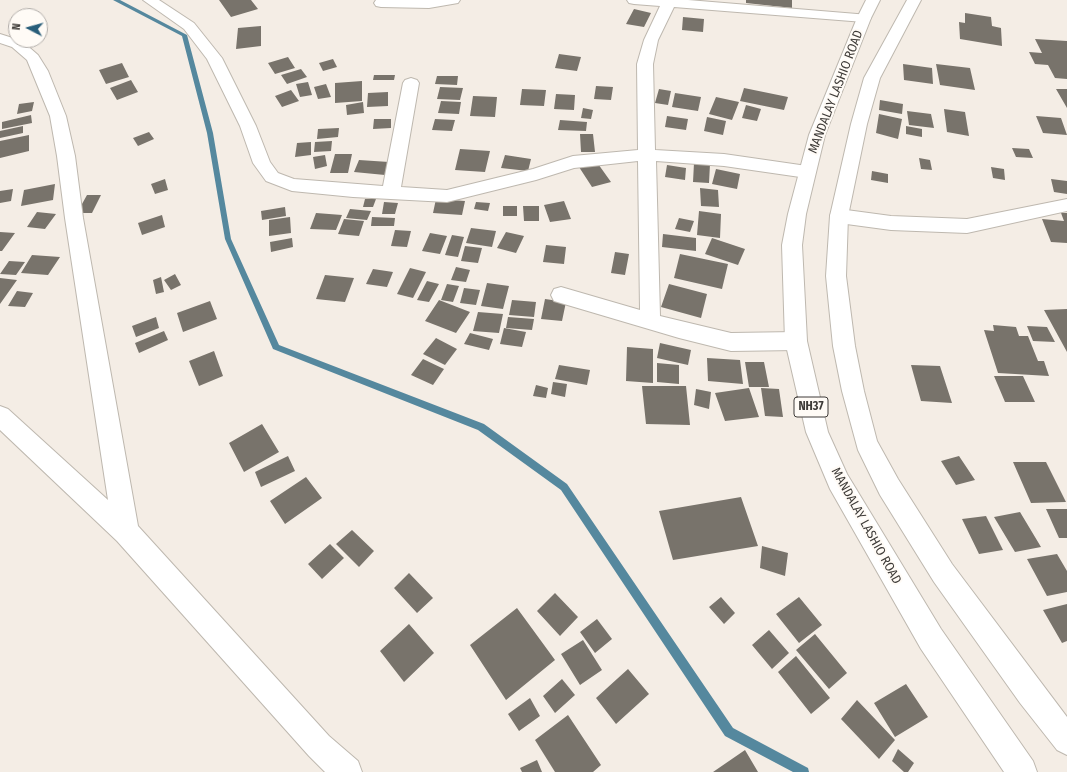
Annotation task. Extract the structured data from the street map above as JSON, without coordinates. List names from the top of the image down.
{
  "streets": {
    "main road": ["MANDALAY LASHIO ROAD", "NH37"]
  },
  "north": "left"
}
